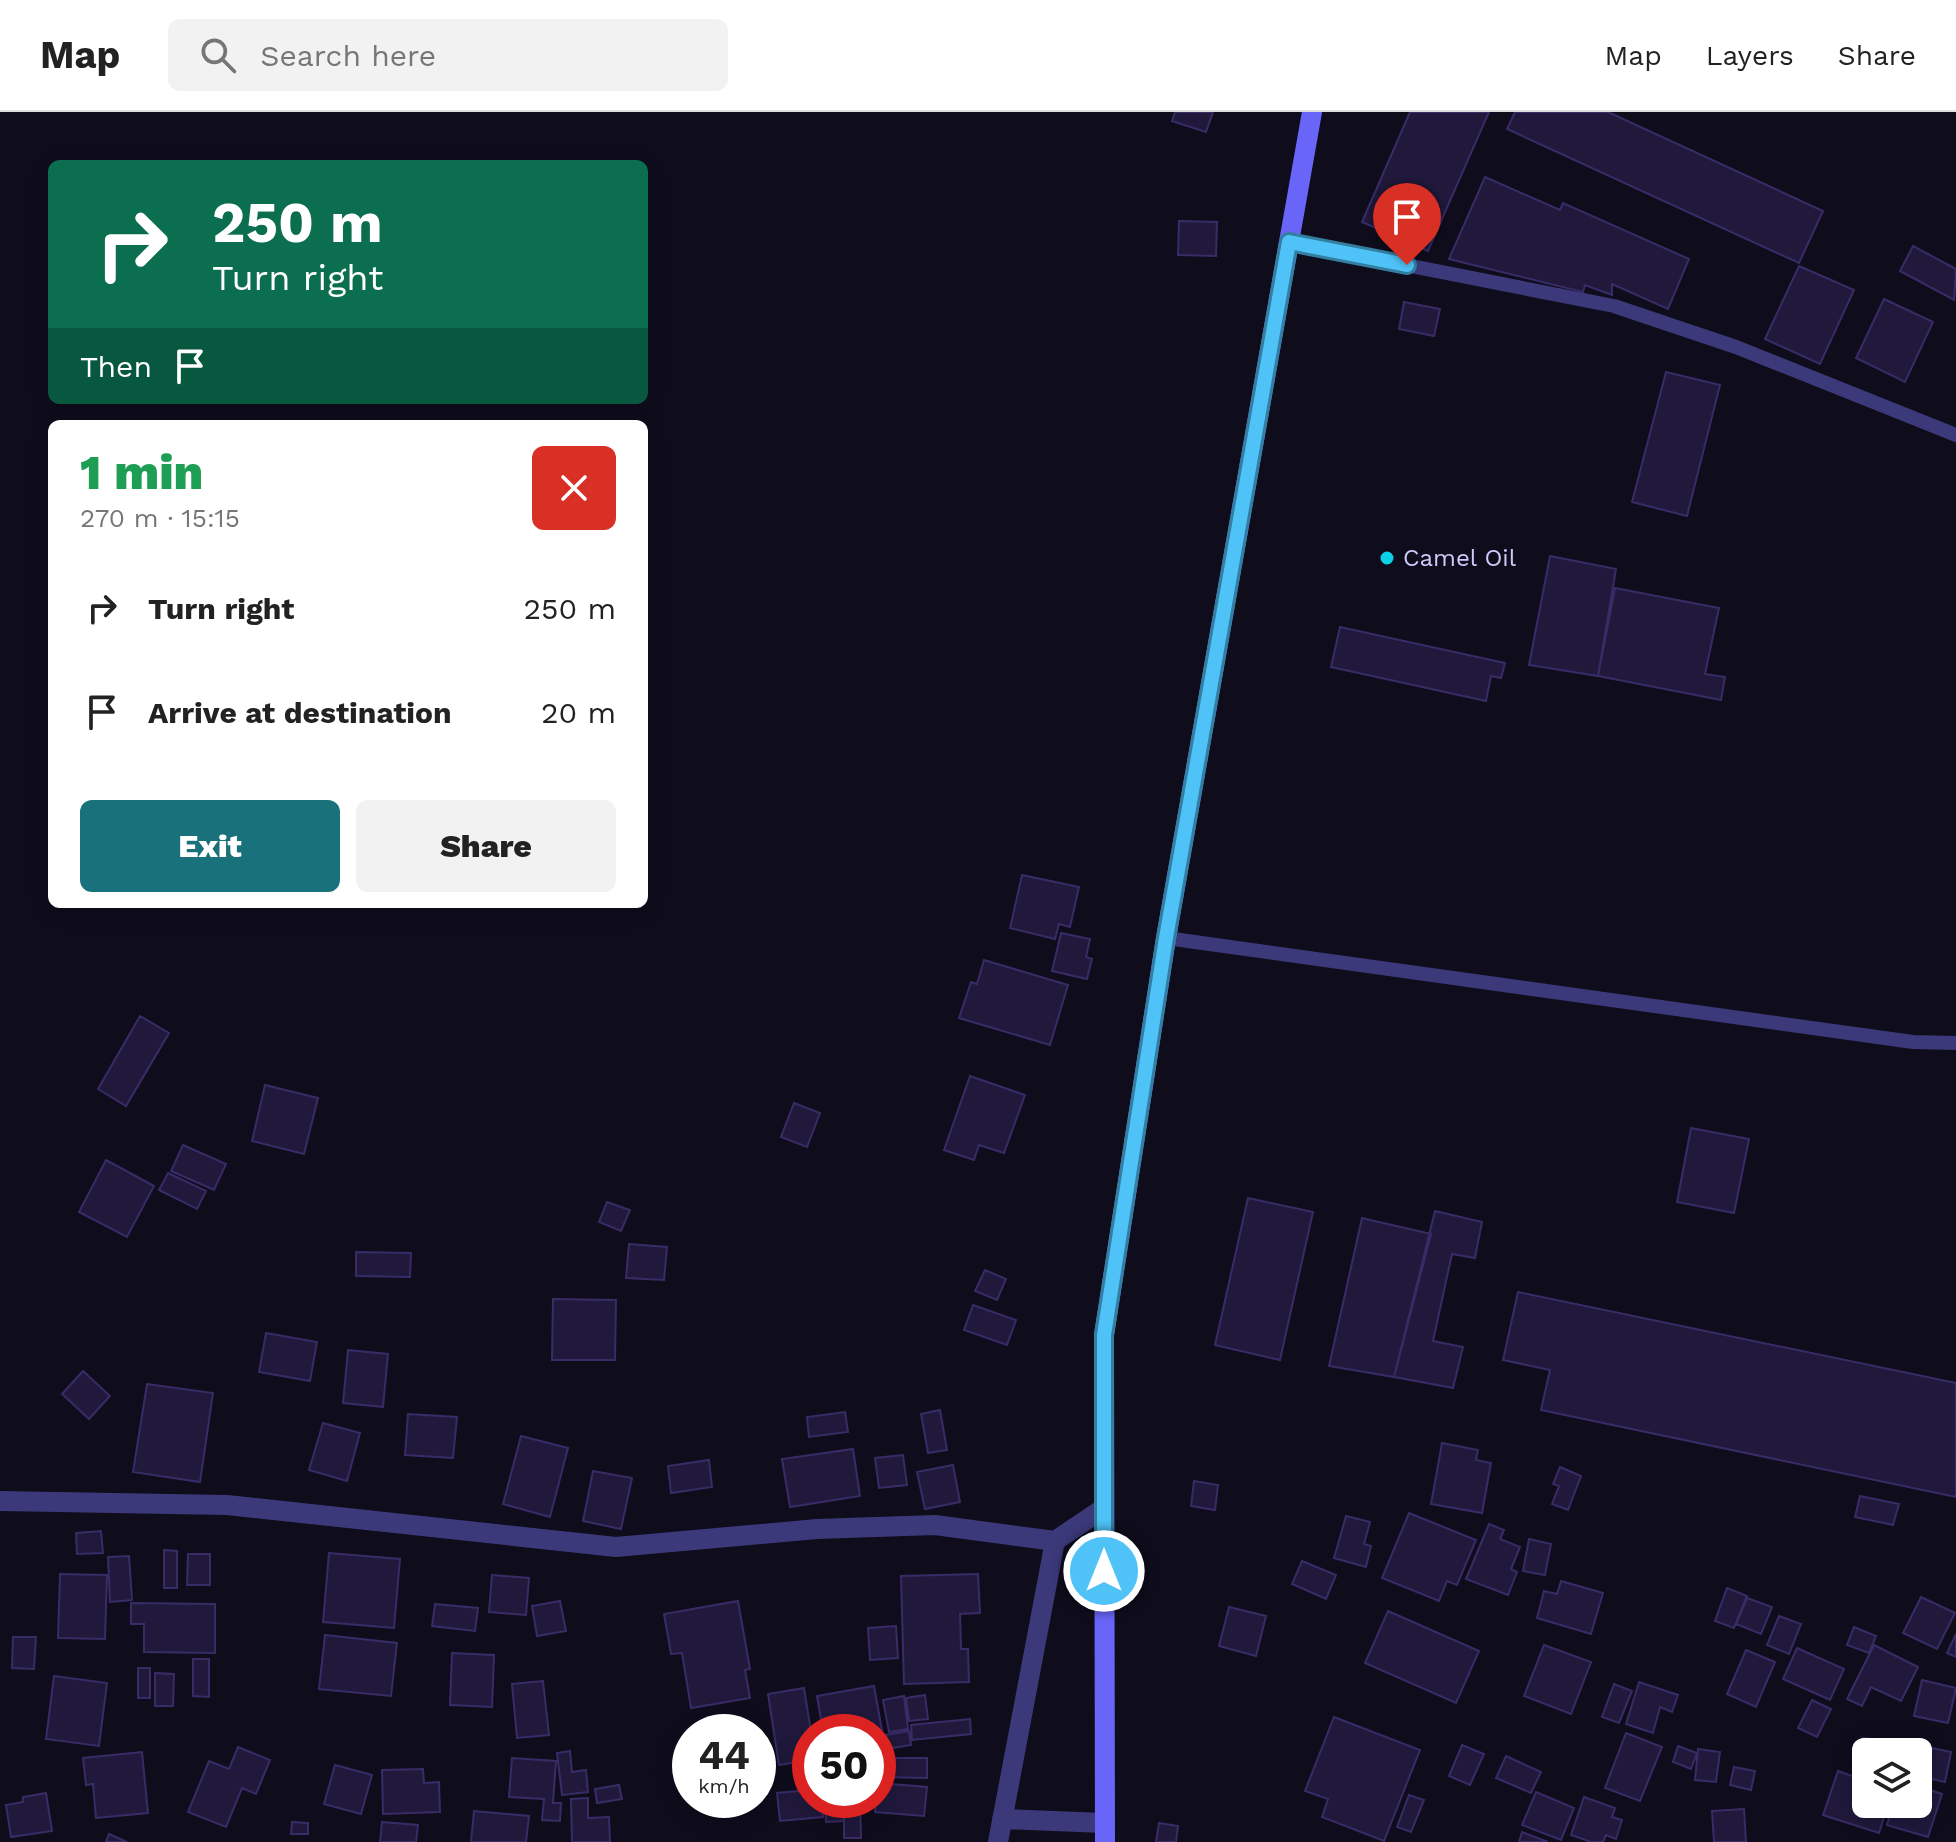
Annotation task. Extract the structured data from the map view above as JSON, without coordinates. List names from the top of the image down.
{
  "places": ["Camel Oil"],
  "page": {
    "header": "Map",
    "search": "Search here",
    "nav": ["Map", "Layers", "Share"],
    "turn": ["250 m", "Turn right"],
    "then": "Then",
    "heading": ["1 min", "270 m · 15:15"],
    "list": [
      {
        "name": "Turn right",
        "value": "250 m"
      },
      {
        "name": "Arrive at destination",
        "value": "20 m"
      }
    ],
    "buttons": ["Exit", "Share"],
    "speed": "44 km/h",
    "limit": "50"
  }
}
